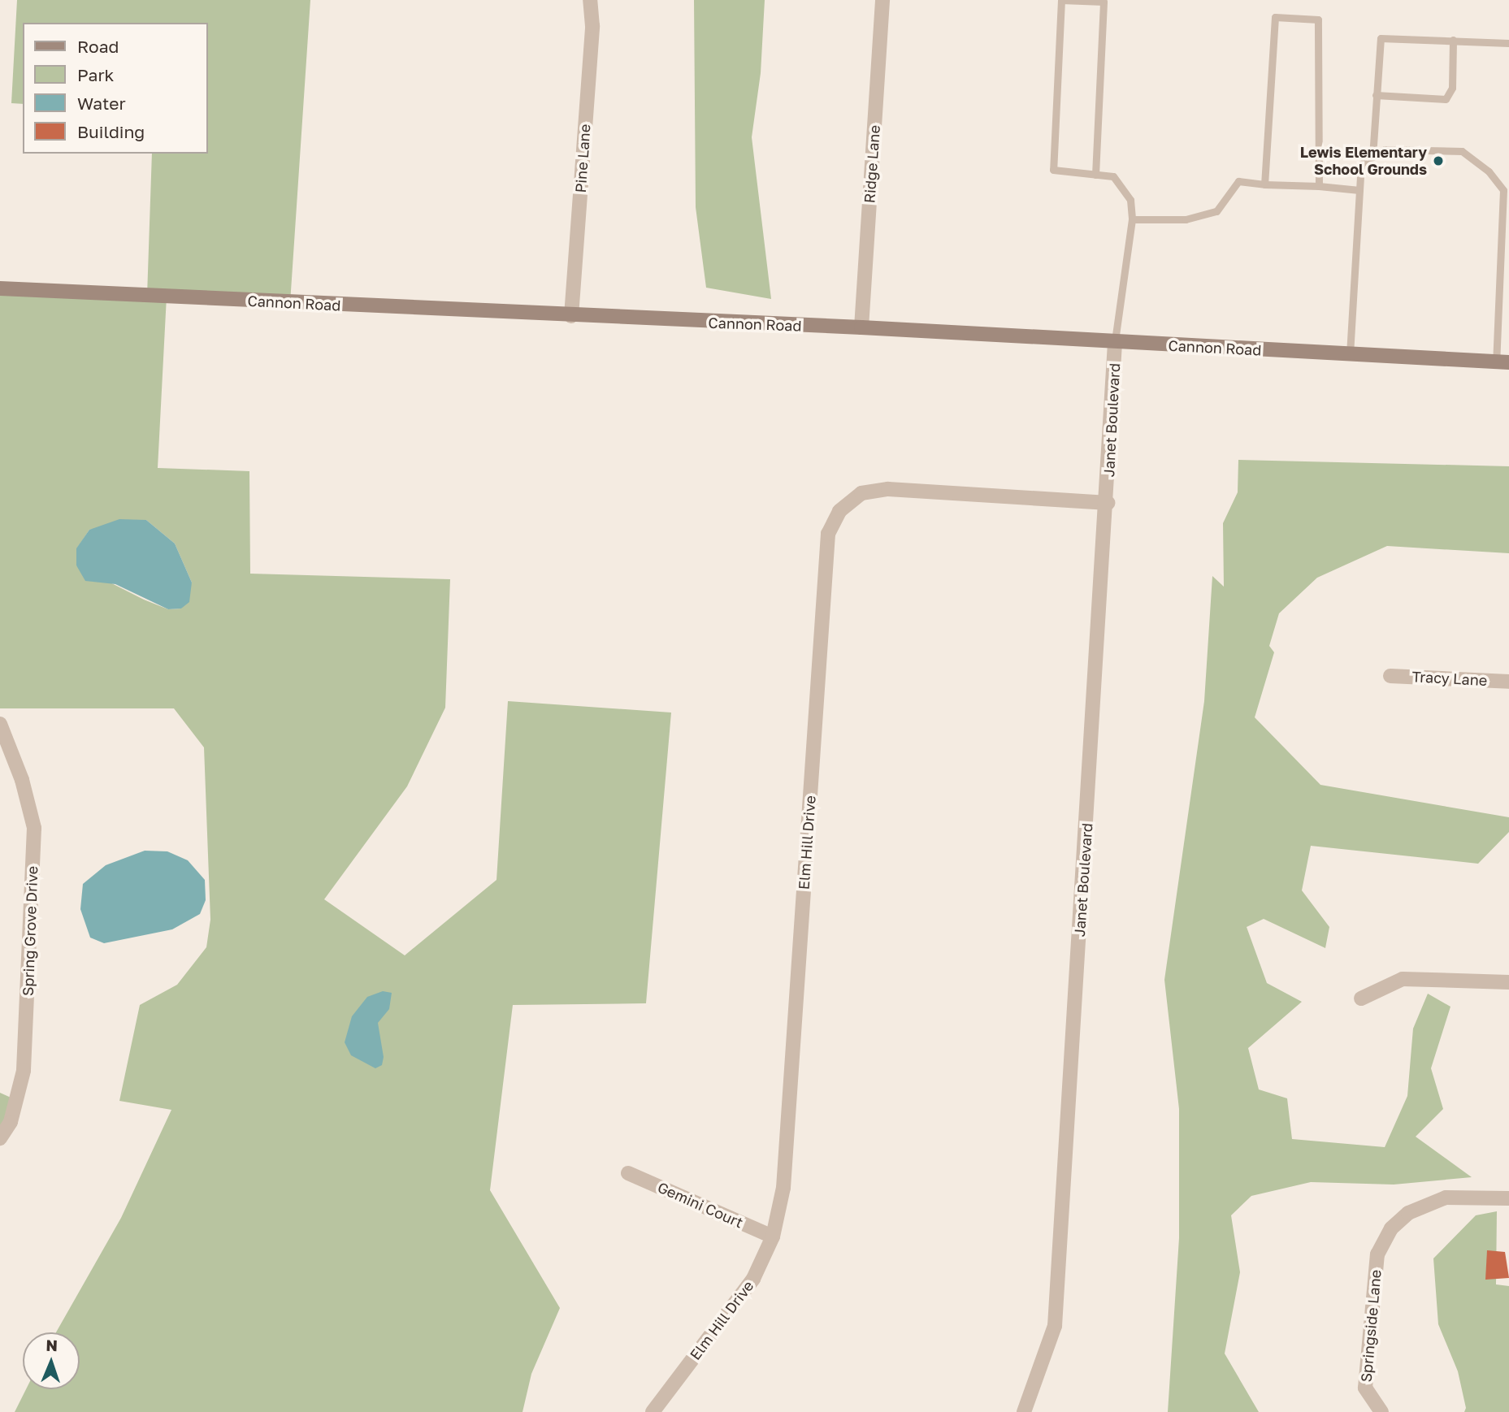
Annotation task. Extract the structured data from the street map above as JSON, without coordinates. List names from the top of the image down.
{
  "streets": {
    "main road": ["Cannon Road"],
    "street": [
      "Pine Lane",
      "Ridge Lane",
      "Janet Boulevard",
      "Tracy Lane",
      "Elm Hill Drive",
      "Spring Grove Drive",
      "Gemini Court",
      "Springside Lane"
    ]
  },
  "crossings": [
    ["Pine Lane", "Cannon Road"],
    ["Ridge Lane", "Cannon Road"],
    ["Cannon Road", "Janet Boulevard"],
    ["Janet Boulevard", "Elm Hill Drive"],
    ["Elm Hill Drive", "Gemini Court"]
  ],
  "places": ["Lewis Elementary School Grounds"],
  "legend": [
    "Road",
    "Park",
    "Water",
    "Building"
  ],
  "north": "top"
}
